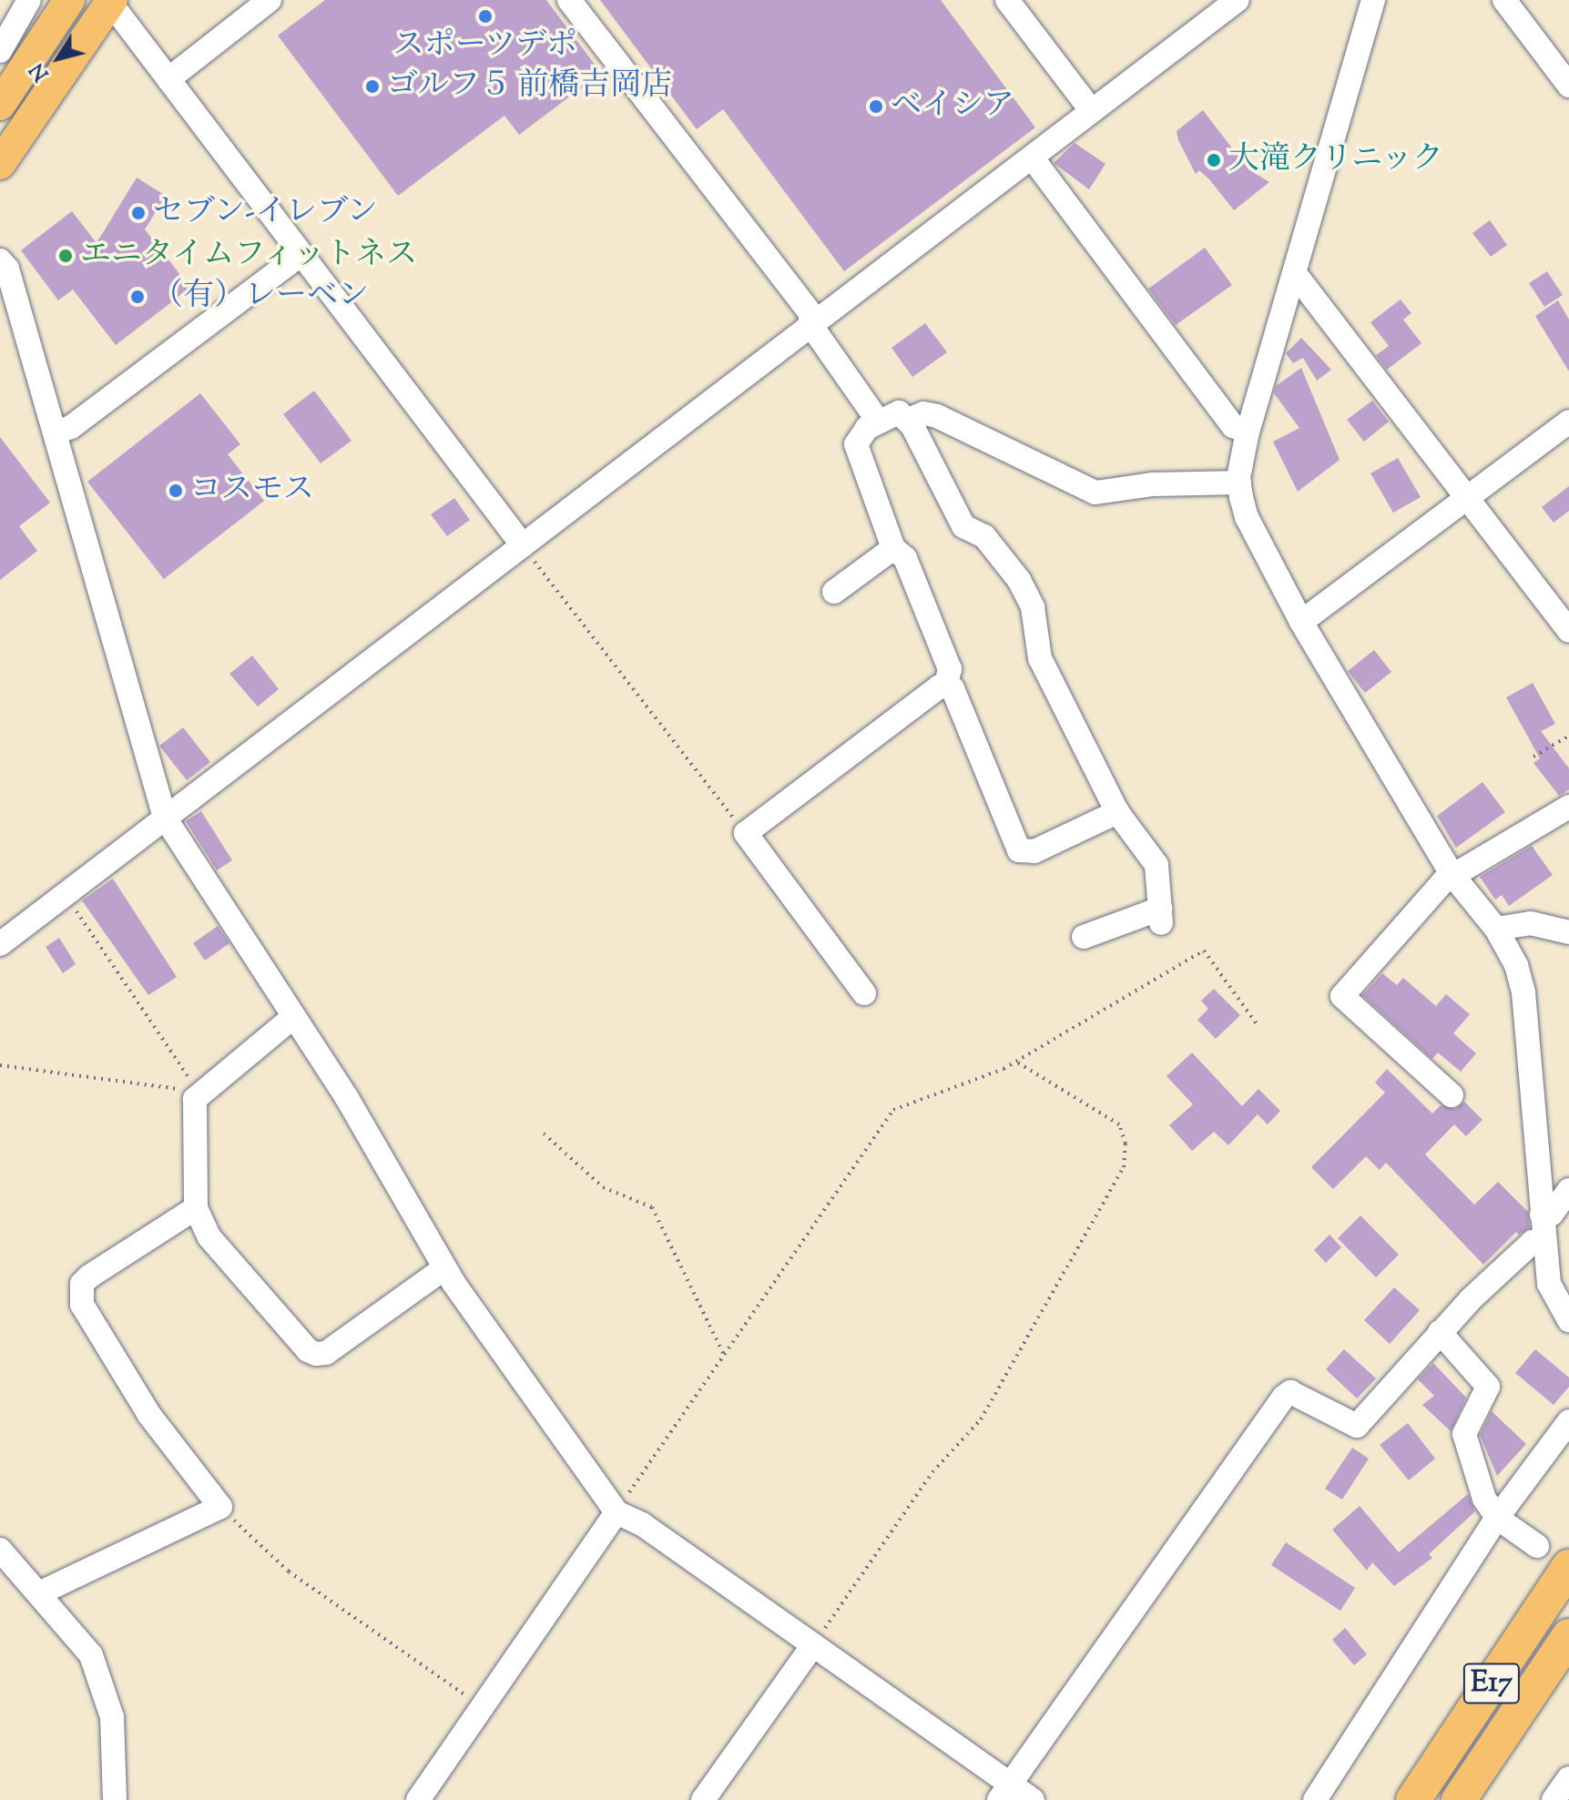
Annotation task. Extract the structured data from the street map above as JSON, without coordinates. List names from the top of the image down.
{
  "streets": {
    "highway": ["E17"]
  },
  "places": [
    "スポーツデポ",
    "ゴルフ５ 前橋吉岡店",
    "ベイシア",
    "大滝クリニック",
    "セブン-イレブン",
    "エニタイムフィットネス",
    "（有）レーベン",
    "コスモス"
  ],
  "north": "bottom left"
}
